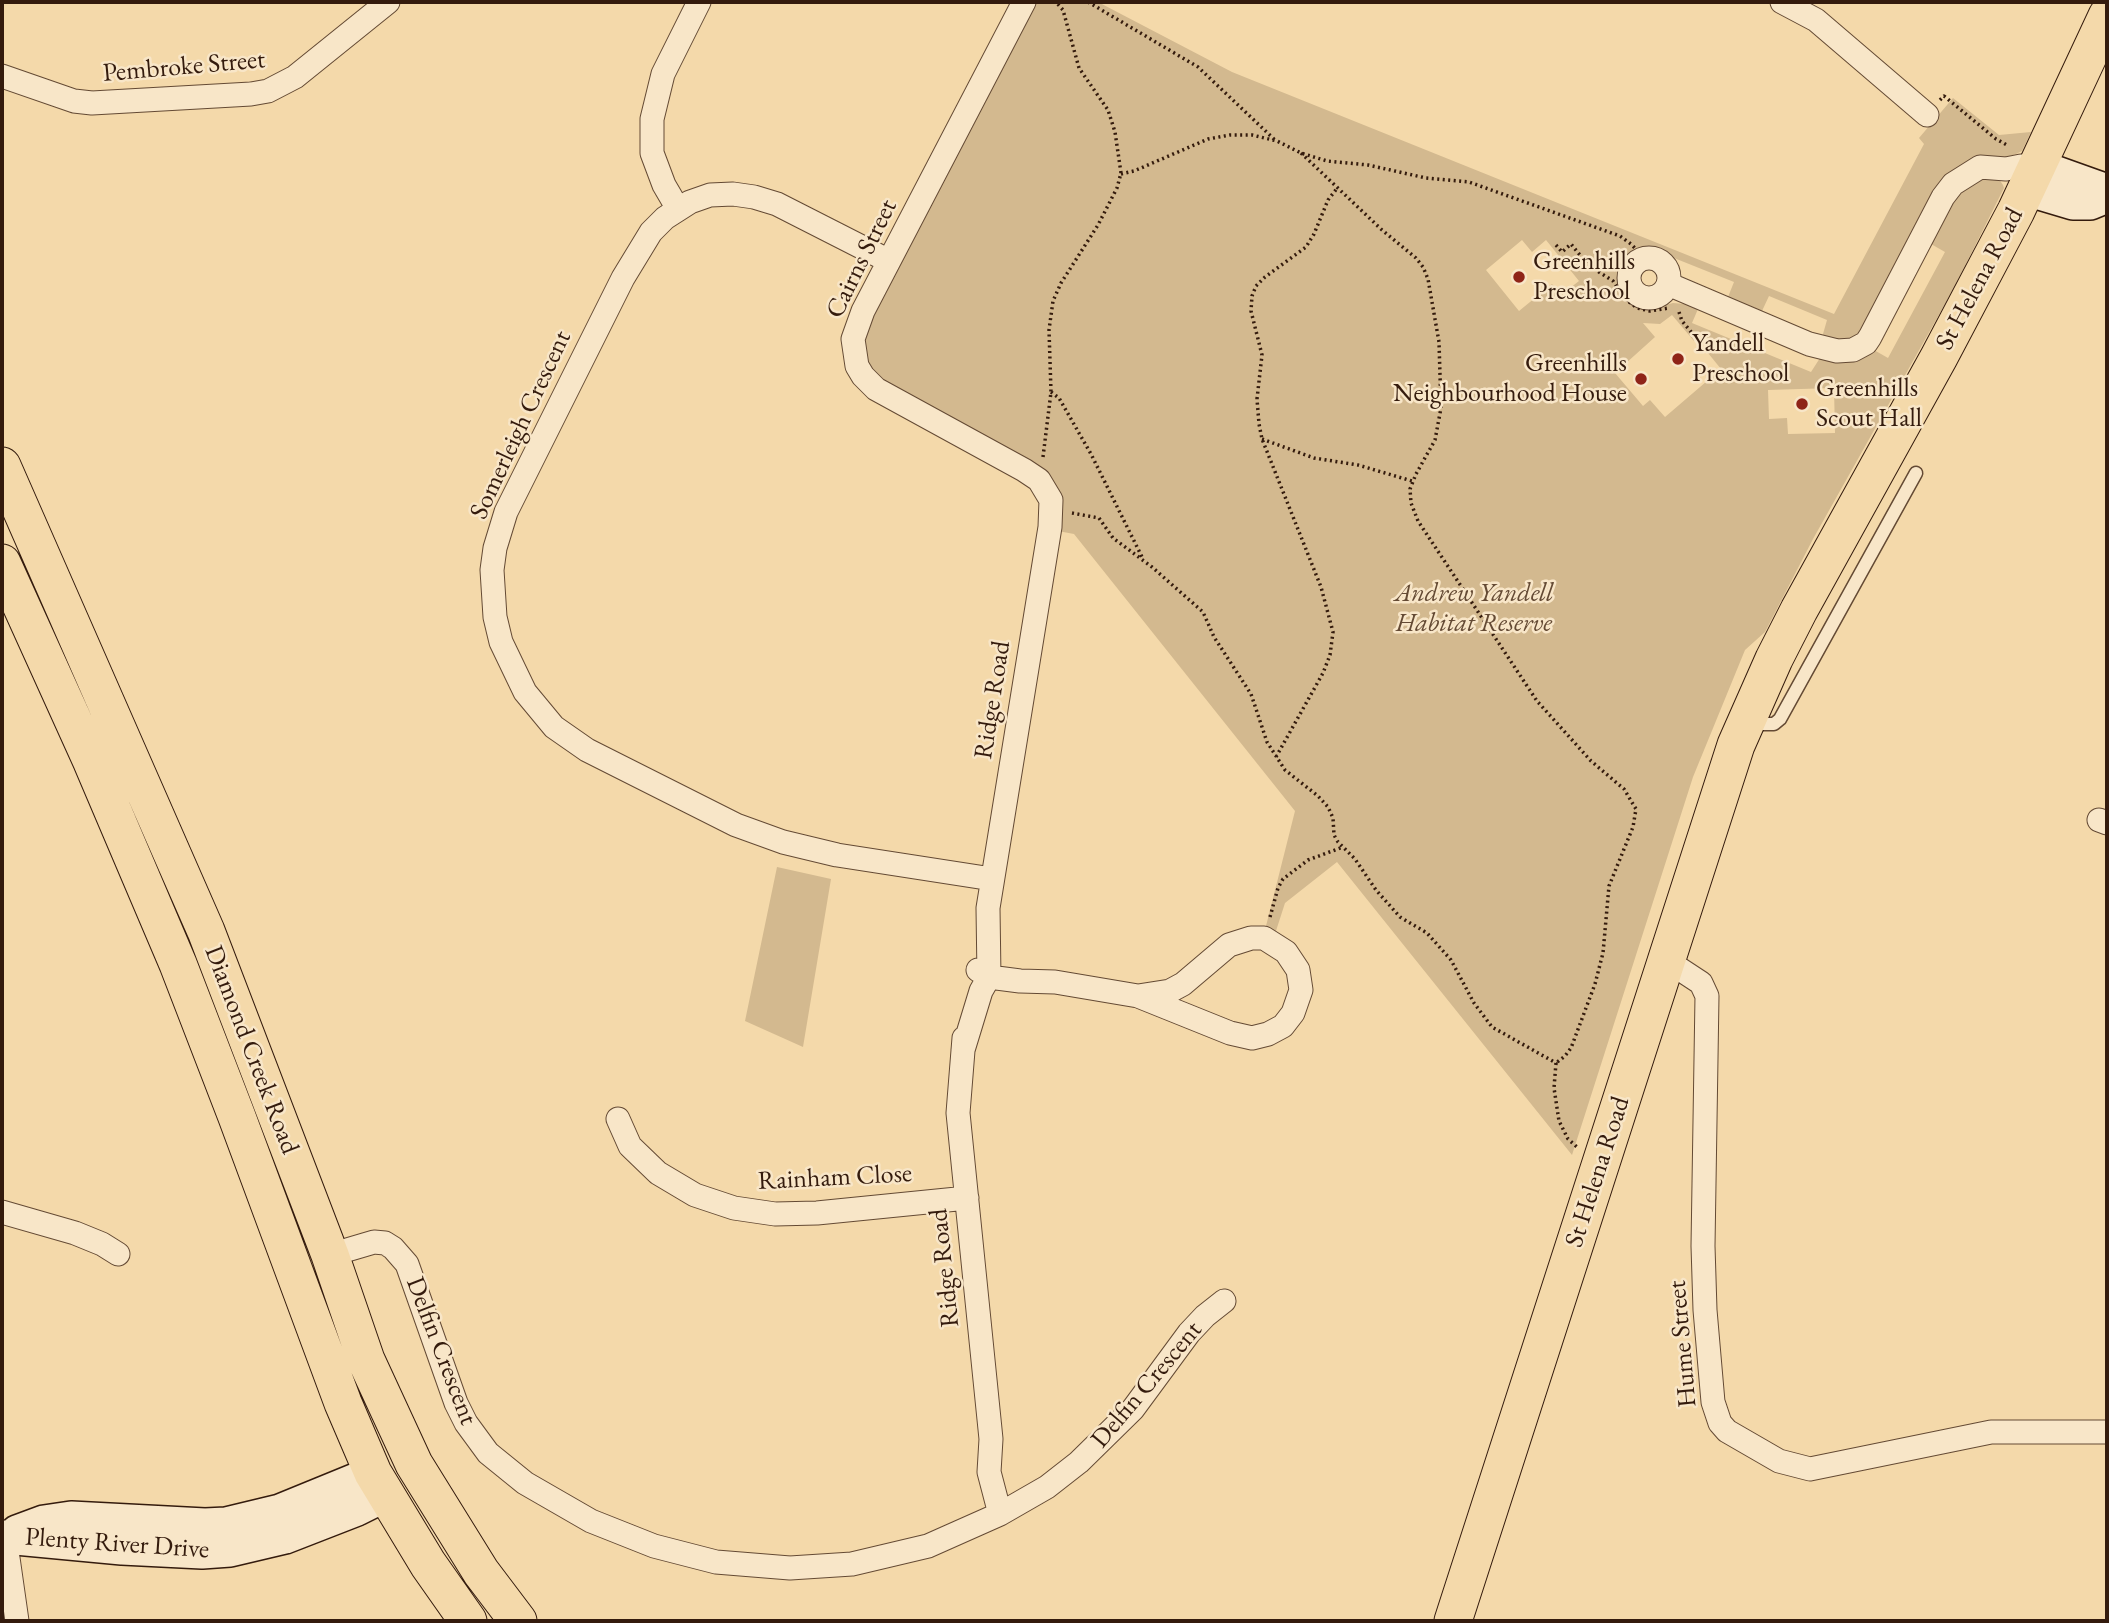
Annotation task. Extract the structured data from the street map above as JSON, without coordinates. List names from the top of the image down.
{
  "streets": {
    "main road": [
      "St Helena Road",
      "Diamond Creek Road",
      "Delfin Crescent",
      "Plenty River Drive"
    ],
    "street": [
      "Pembroke Street",
      "Cairns Street",
      "Somerleigh Crescent",
      "Ridge Road",
      "Rainham Close",
      "Hume Street"
    ]
  },
  "crossings": [
    ["Cairns Street", "Somerleigh Crescent"],
    ["St Helena Road", "Hume Street"],
    ["Somerleigh Crescent", "Ridge Road"],
    ["Ridge Road", "Rainham Close"],
    ["Ridge Road", "Delfin Crescent"],
    ["Diamond Creek Road", "Delfin Crescent"],
    ["Diamond Creek Road", "Plenty River Drive"]
  ],
  "parks": ["Andrew Yandell Habitat Reserve"],
  "places": [
    "Greenhills Preschool",
    "Yandell Preschool",
    "Greenhills Neighbourhood House",
    "Greenhills Scout Hall"
  ]
}
